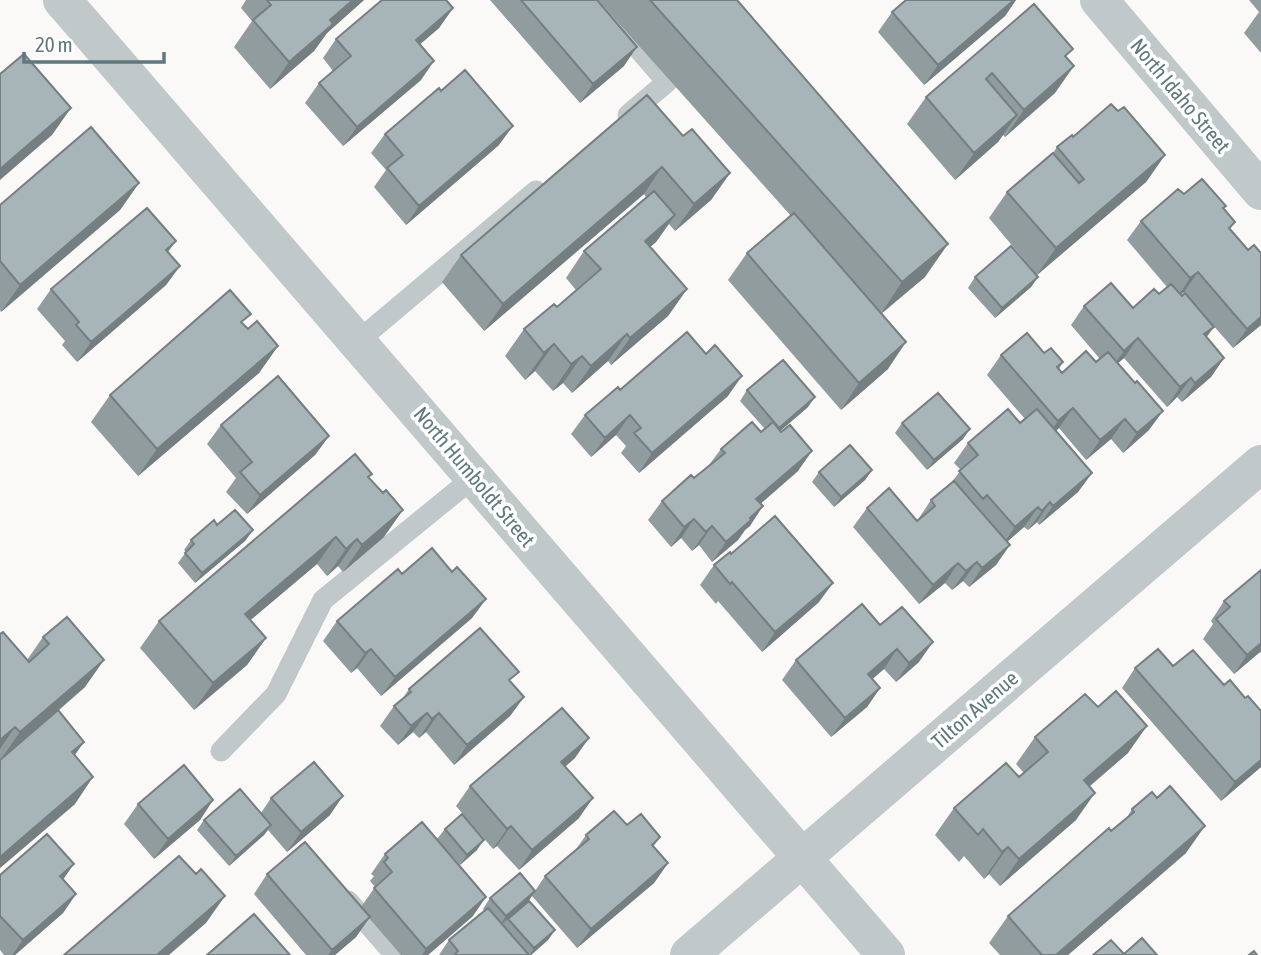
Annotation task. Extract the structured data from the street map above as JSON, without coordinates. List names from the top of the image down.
{
  "streets": {
    "street": ["North Idaho Street", "North Humboldt Street", "Tilton Avenue"]
  },
  "crossings": [
    ["North Humboldt Street", "Tilton Avenue"]
  ],
  "scale_bar": "20 m"
}
